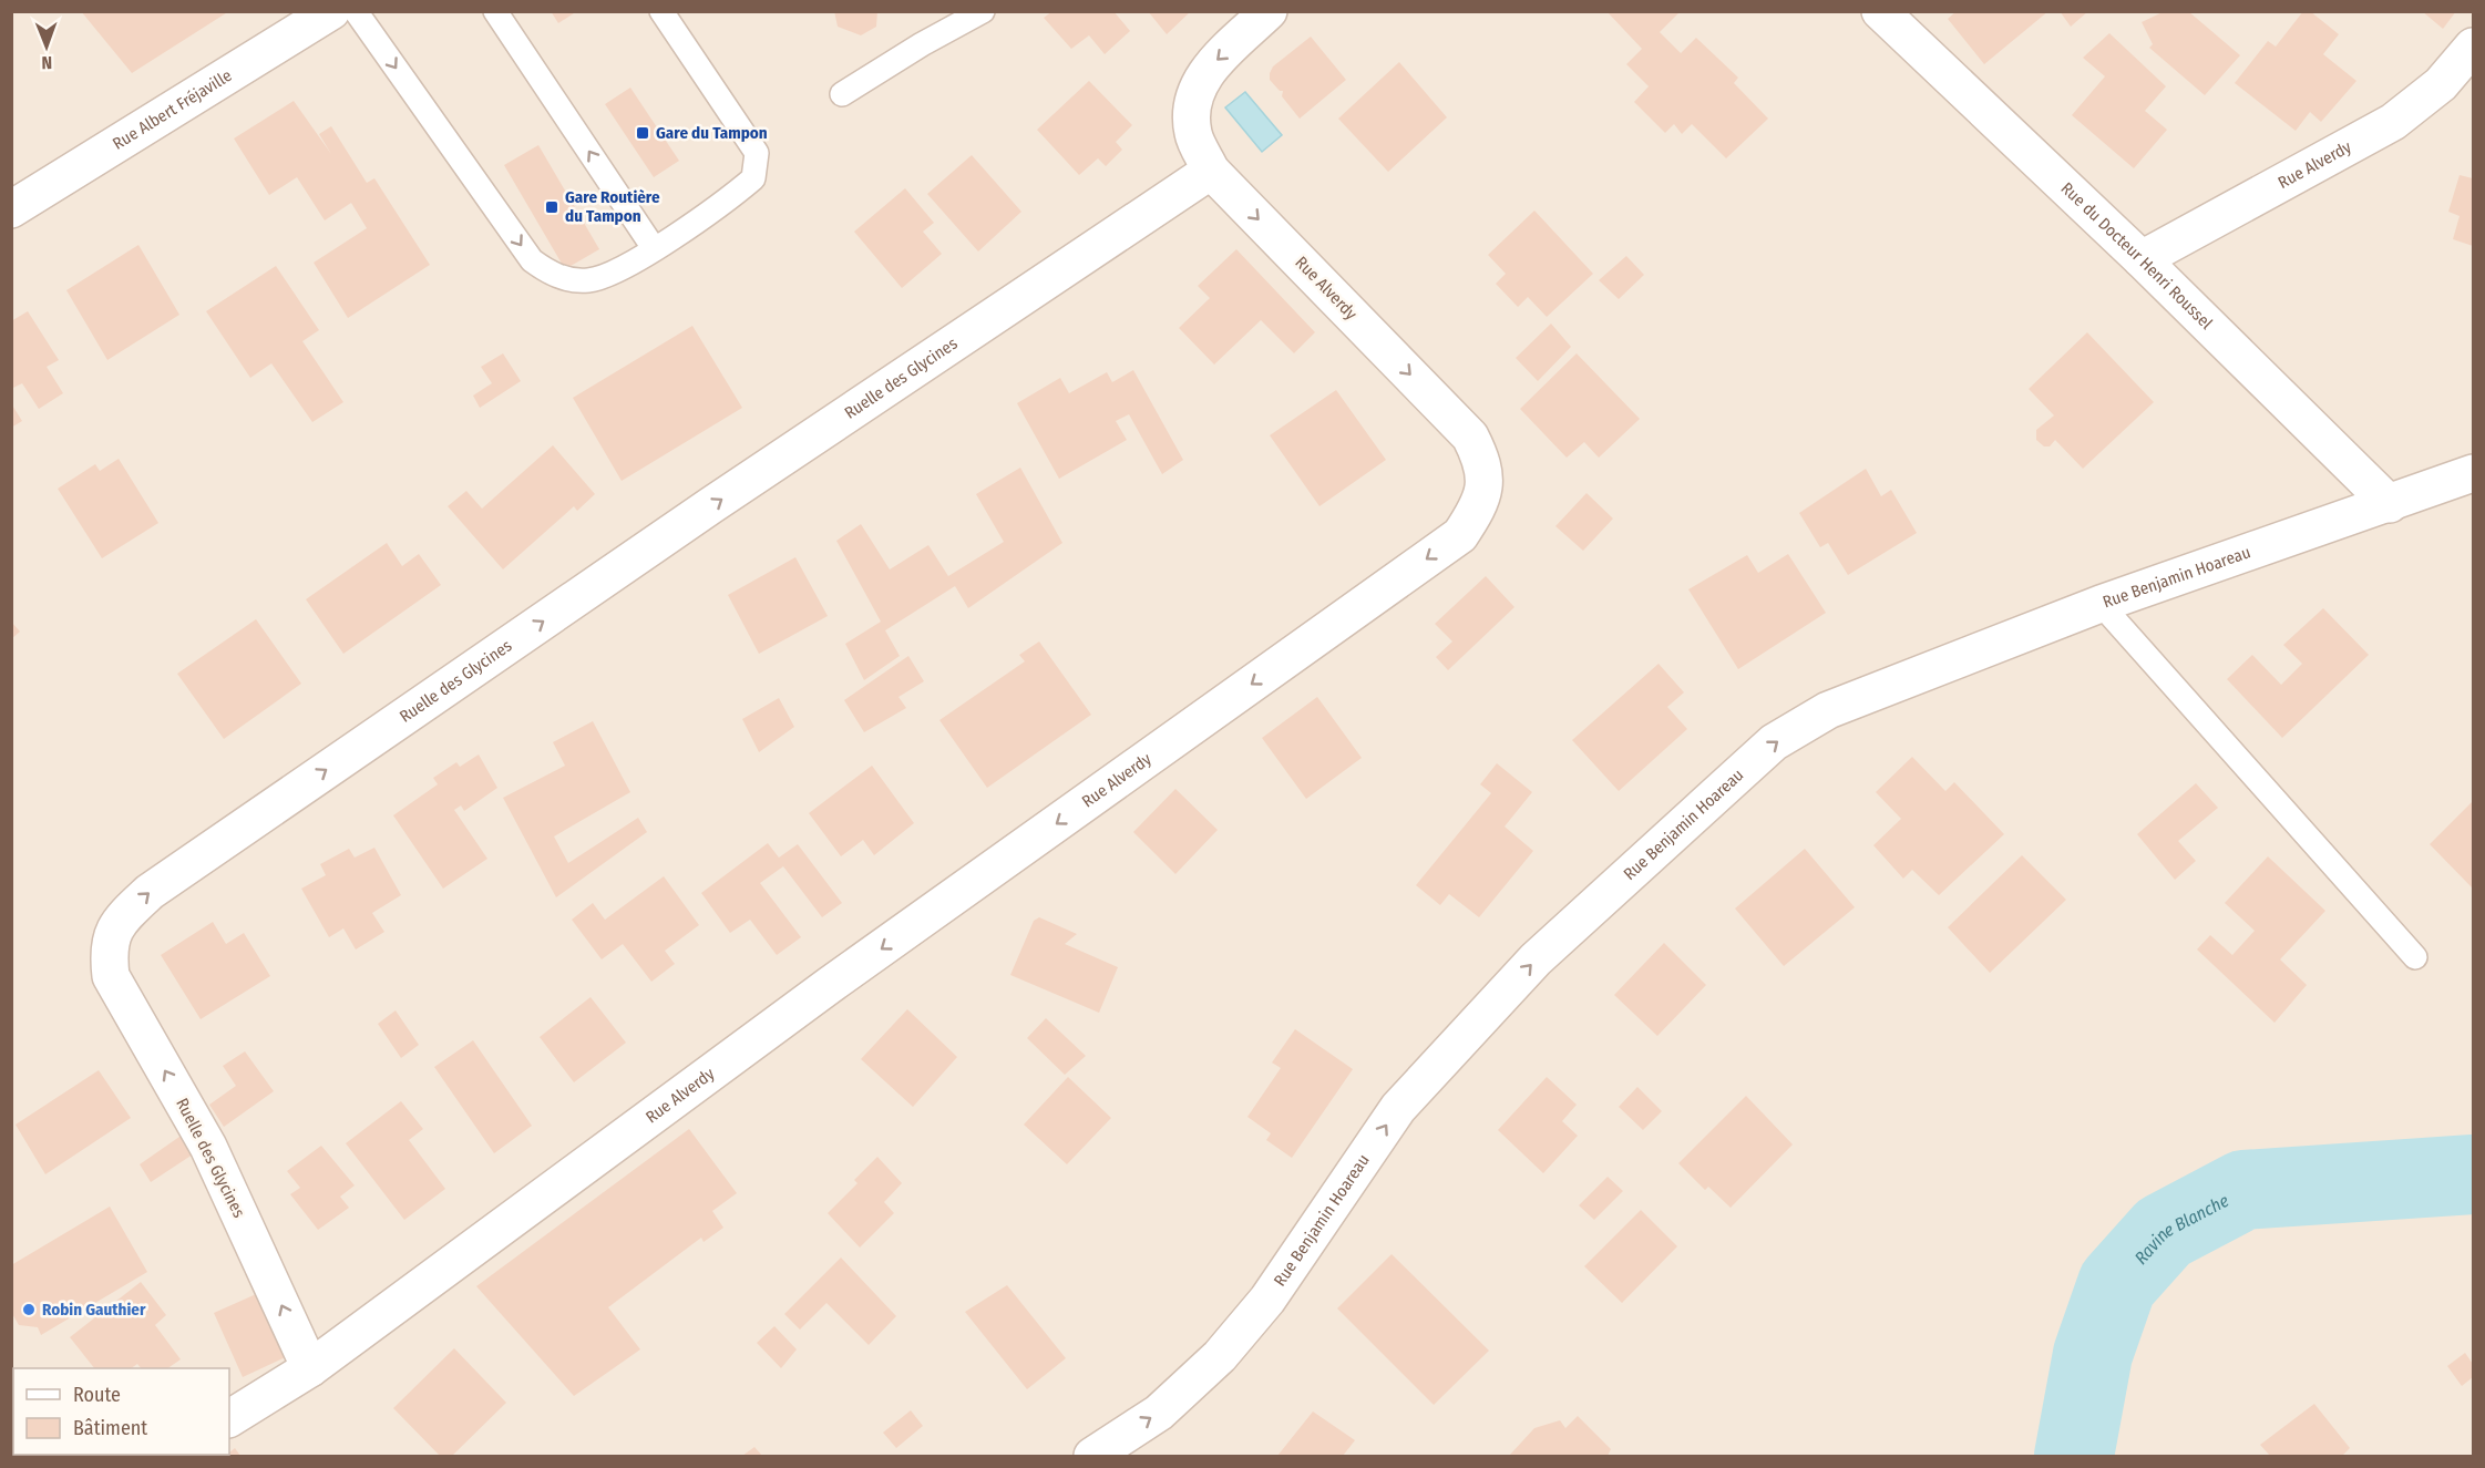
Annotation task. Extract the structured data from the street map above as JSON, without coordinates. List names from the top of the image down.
{
  "streets": {
    "street": [
      "Rue Albert Fréjaville",
      "Rue Alverdy",
      "Rue du Docteur Henri Roussel",
      "Ruelle des Glycines",
      "Rue Benjamin Hoareau"
    ]
  },
  "crossings": [
    ["Rue Alverdy", "Rue du Docteur Henri Roussel"],
    ["Rue Alverdy", "Ruelle des Glycines"],
    ["Rue du Docteur Henri Roussel", "Rue Benjamin Hoareau"]
  ],
  "one_way": ["Ruelle des Glycines", "Rue Benjamin Hoareau"],
  "water": ["Ravine Blanche"],
  "places": {
    "transit": ["Gare du Tampon", "Gare Routière du Tampon"],
    "other": ["Robin Gauthier"]
  },
  "legend": ["Route", "Bâtiment"],
  "north": "bottom"
}
